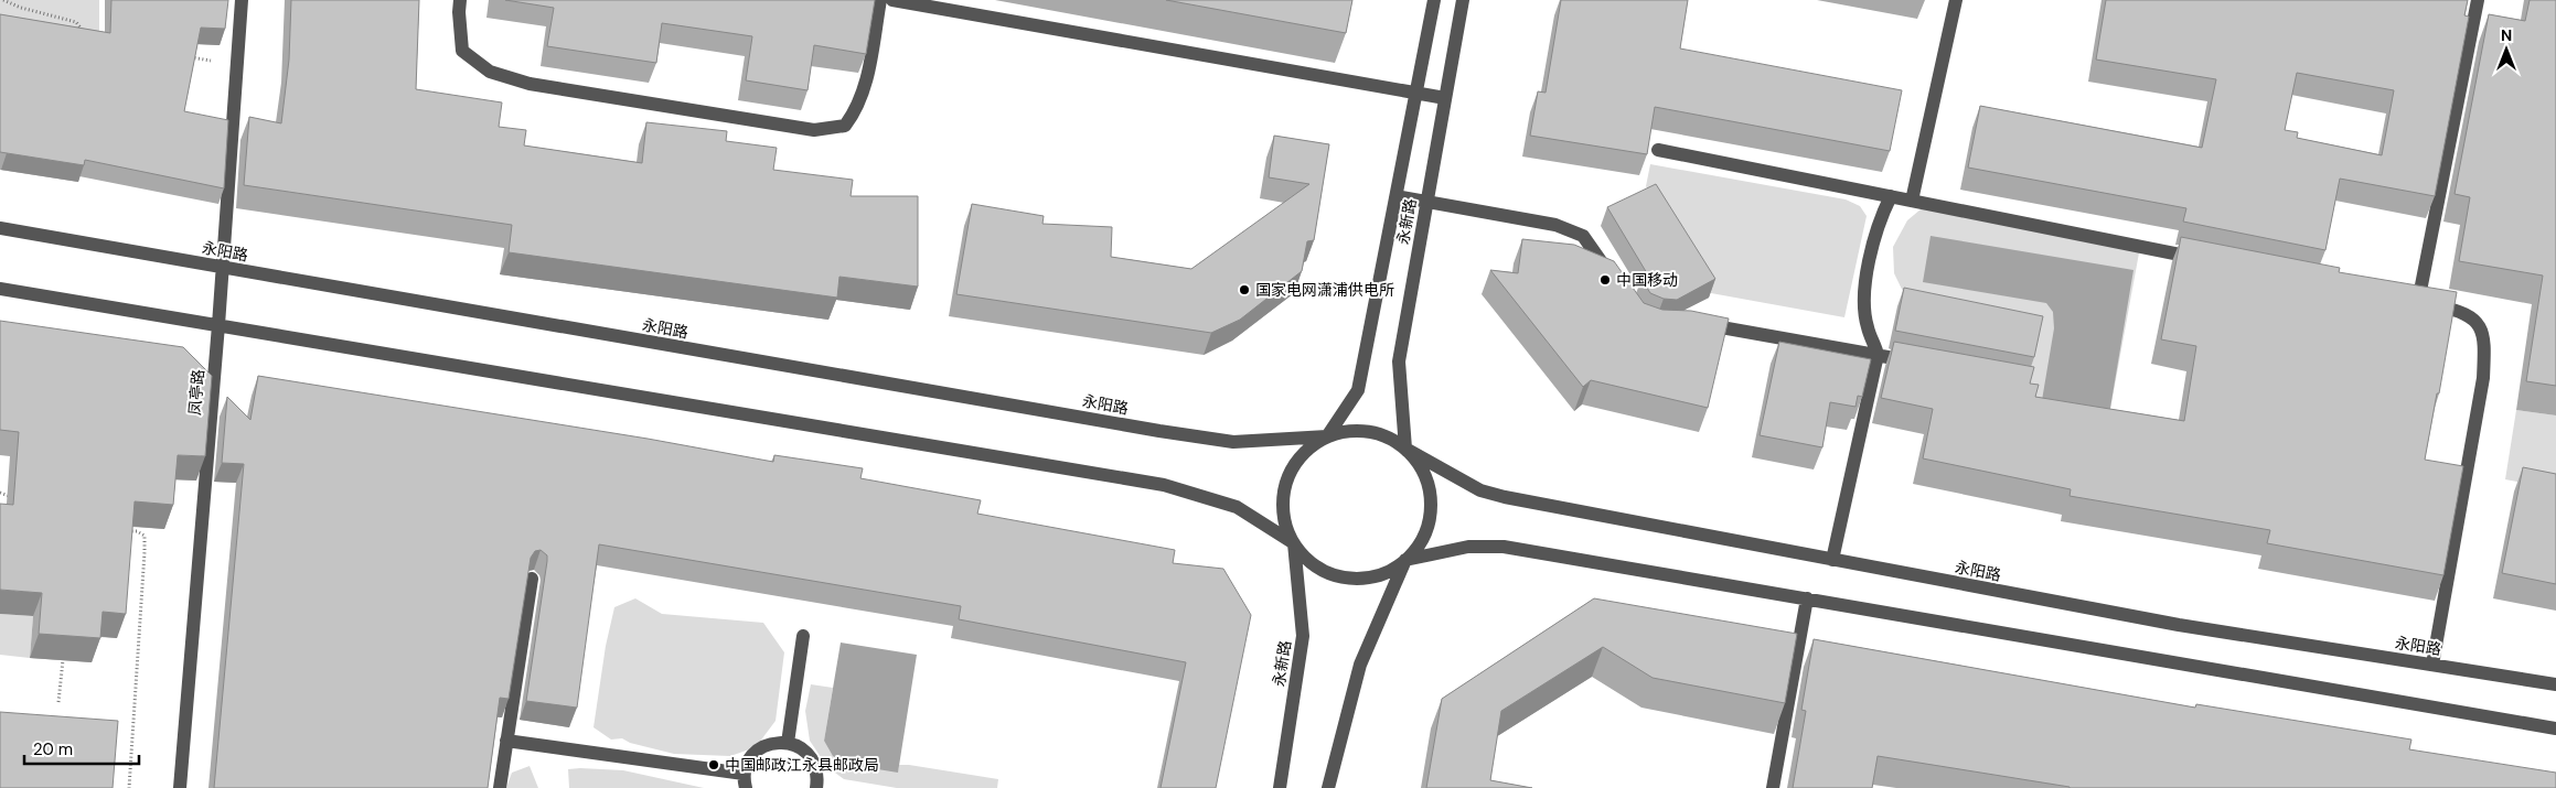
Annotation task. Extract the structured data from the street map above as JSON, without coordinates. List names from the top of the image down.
{
  "streets": {
    "street": ["永新路", "永阳路", "凤亭路"]
  },
  "crossings": [
    ["永新路", "永阳路"],
    ["永阳路", "凤亭路"]
  ],
  "places": ["中国移动", "国家电网潇浦供电所", "中国邮政江永县邮政局"],
  "scale_bar": "20 m",
  "north": "top"
}
